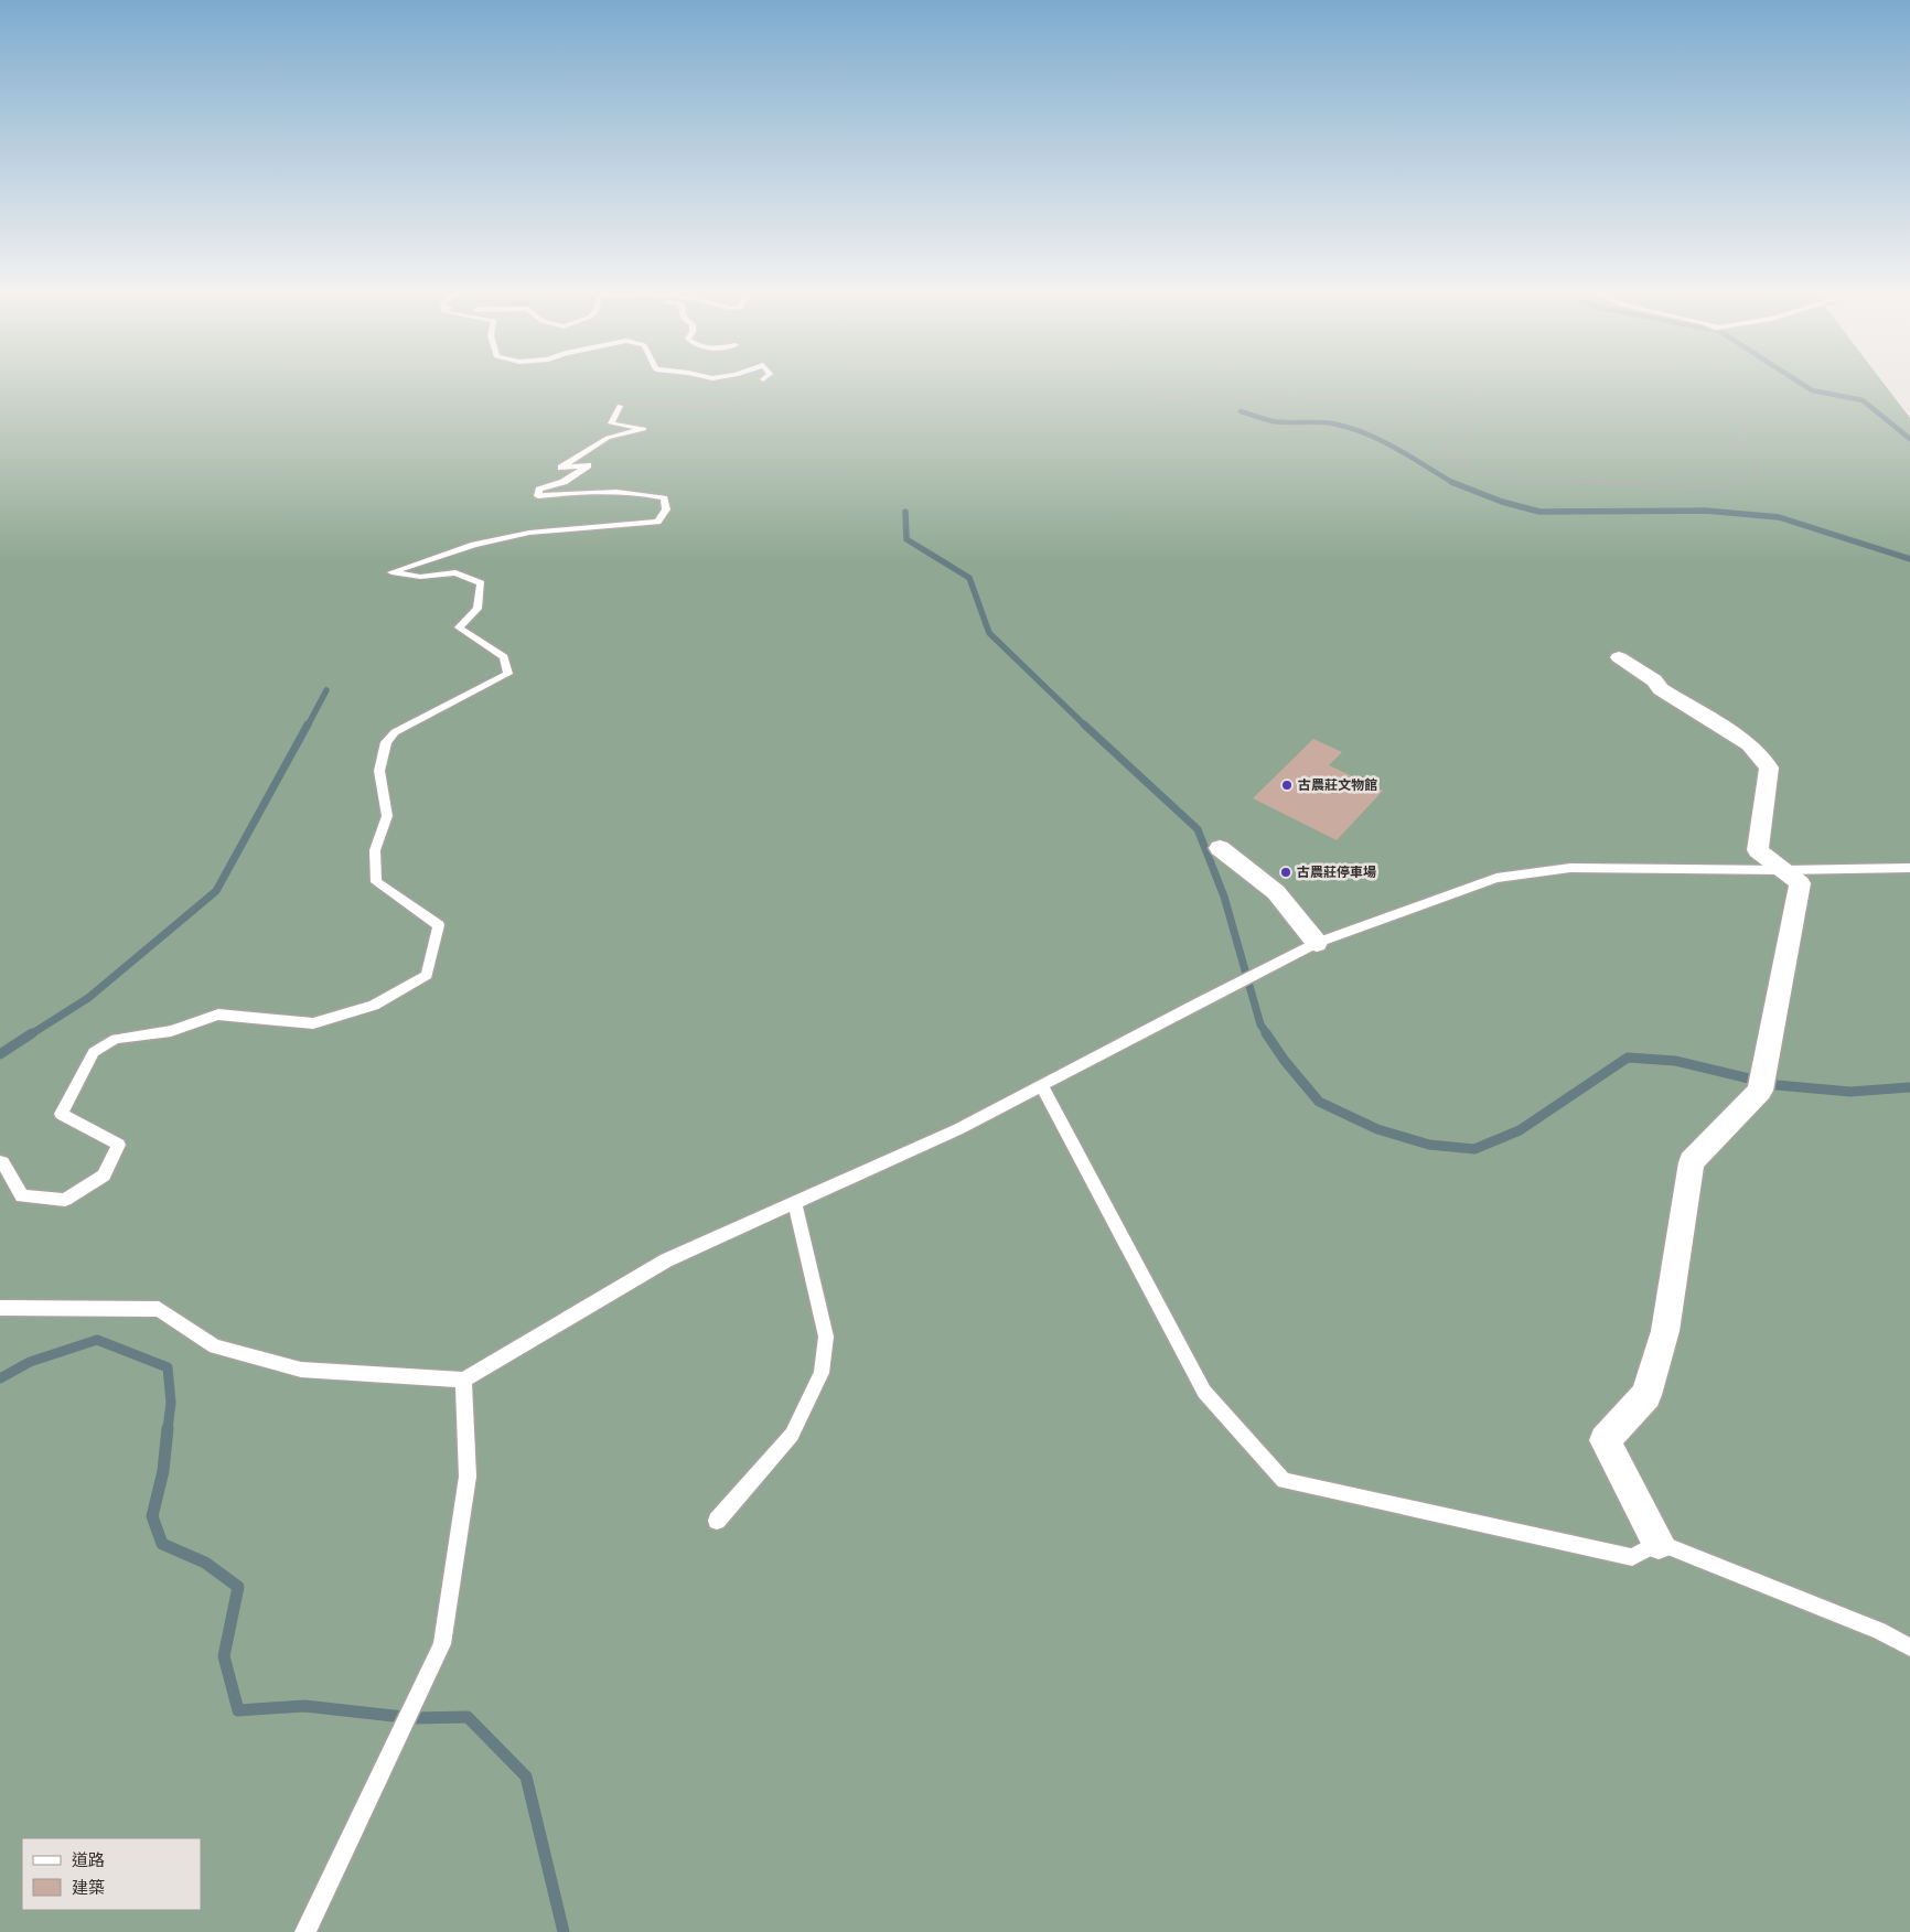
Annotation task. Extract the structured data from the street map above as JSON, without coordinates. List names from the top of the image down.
{
  "places": ["古農莊文物館", "古農莊停車場"],
  "legend": ["道路", "建築"]
}
